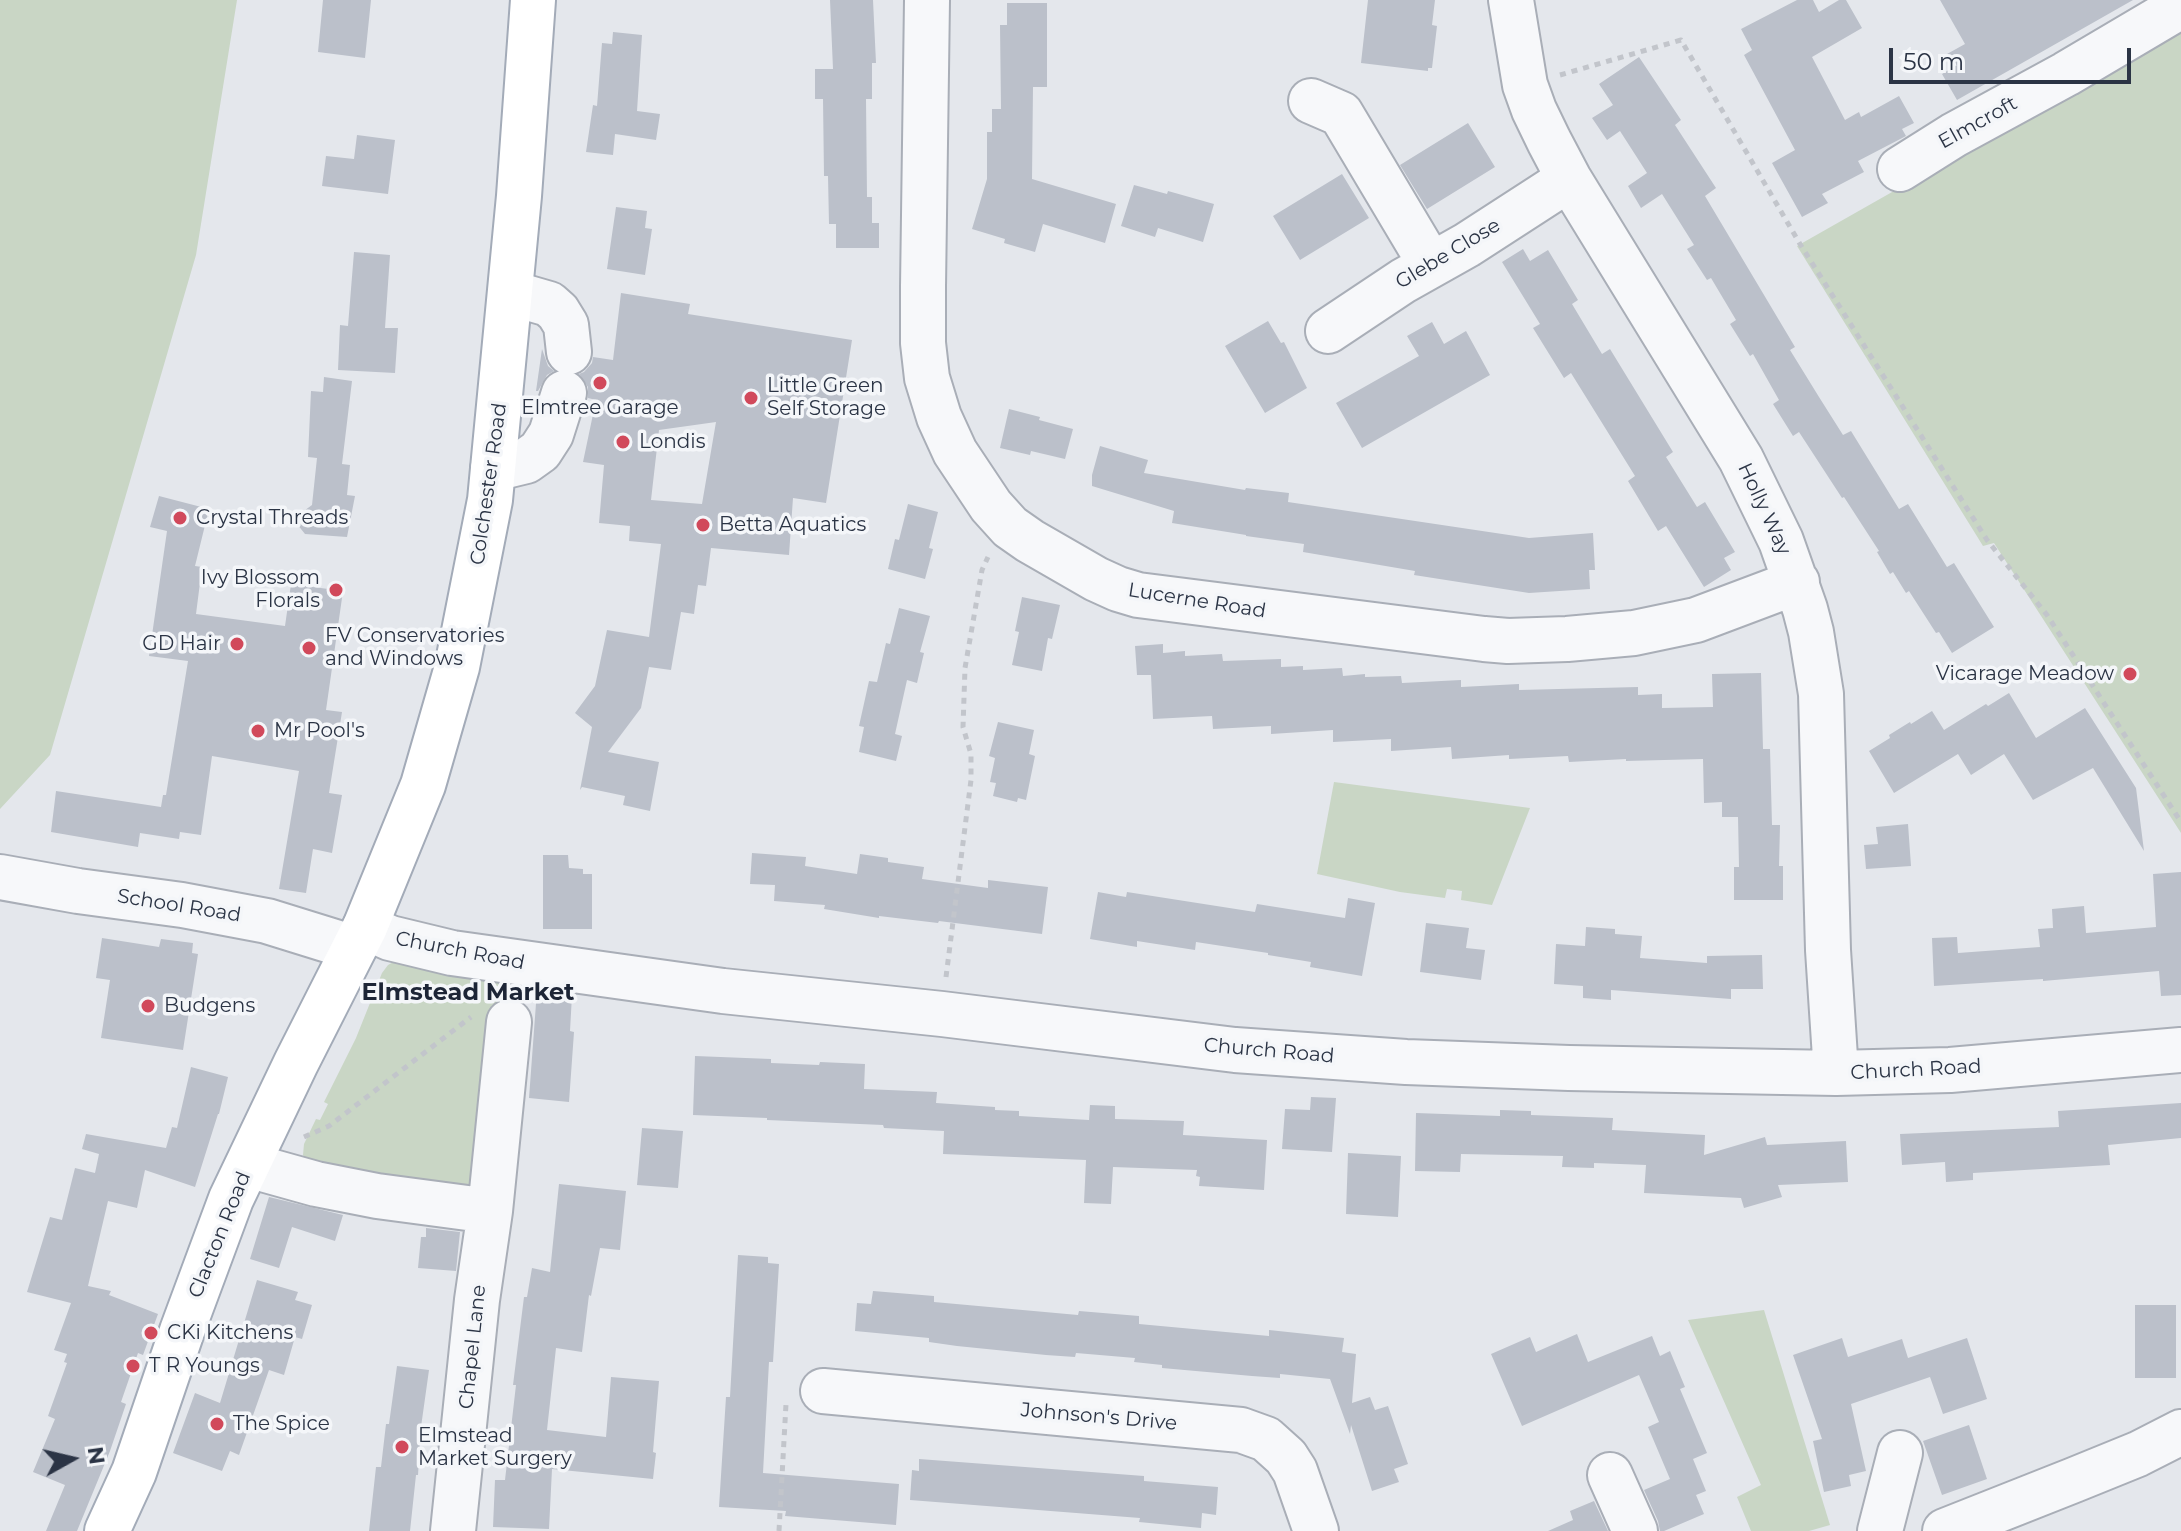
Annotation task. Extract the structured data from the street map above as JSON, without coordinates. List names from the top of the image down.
{
  "streets": {
    "main road": ["Colchester Road", "Clacton Road"],
    "street": [
      "Elmcroft",
      "Glebe Close",
      "Holly Way",
      "Lucerne Road",
      "School Road",
      "Church Road",
      "Chapel Lane",
      "Johnson's Drive"
    ]
  },
  "crossings": [
    ["Glebe Close", "Holly Way"],
    ["Colchester Road", "School Road"],
    ["Colchester Road", "Church Road"],
    ["Colchester Road", "Clacton Road"],
    ["Holly Way", "Lucerne Road"],
    ["Holly Way", "Church Road"],
    ["School Road", "Church Road"],
    ["School Road", "Clacton Road"],
    ["Church Road", "Clacton Road"]
  ],
  "districts": ["Elmstead Market"],
  "places": [
    "Elmtree Garage",
    "Little Green Self Storage",
    "Londis",
    "Crystal Threads",
    "Betta Aquatics",
    "Ivy Blossom Florals",
    "GD Hair",
    "FV Conservatories and Windows",
    "Vicarage Meadow",
    "Mr Pool's",
    "Budgens",
    "CKi Kitchens",
    "T R Youngs",
    "The Spice",
    "Elmstead Market Surgery"
  ],
  "scale_bar": "50 m",
  "north": "right"
}
